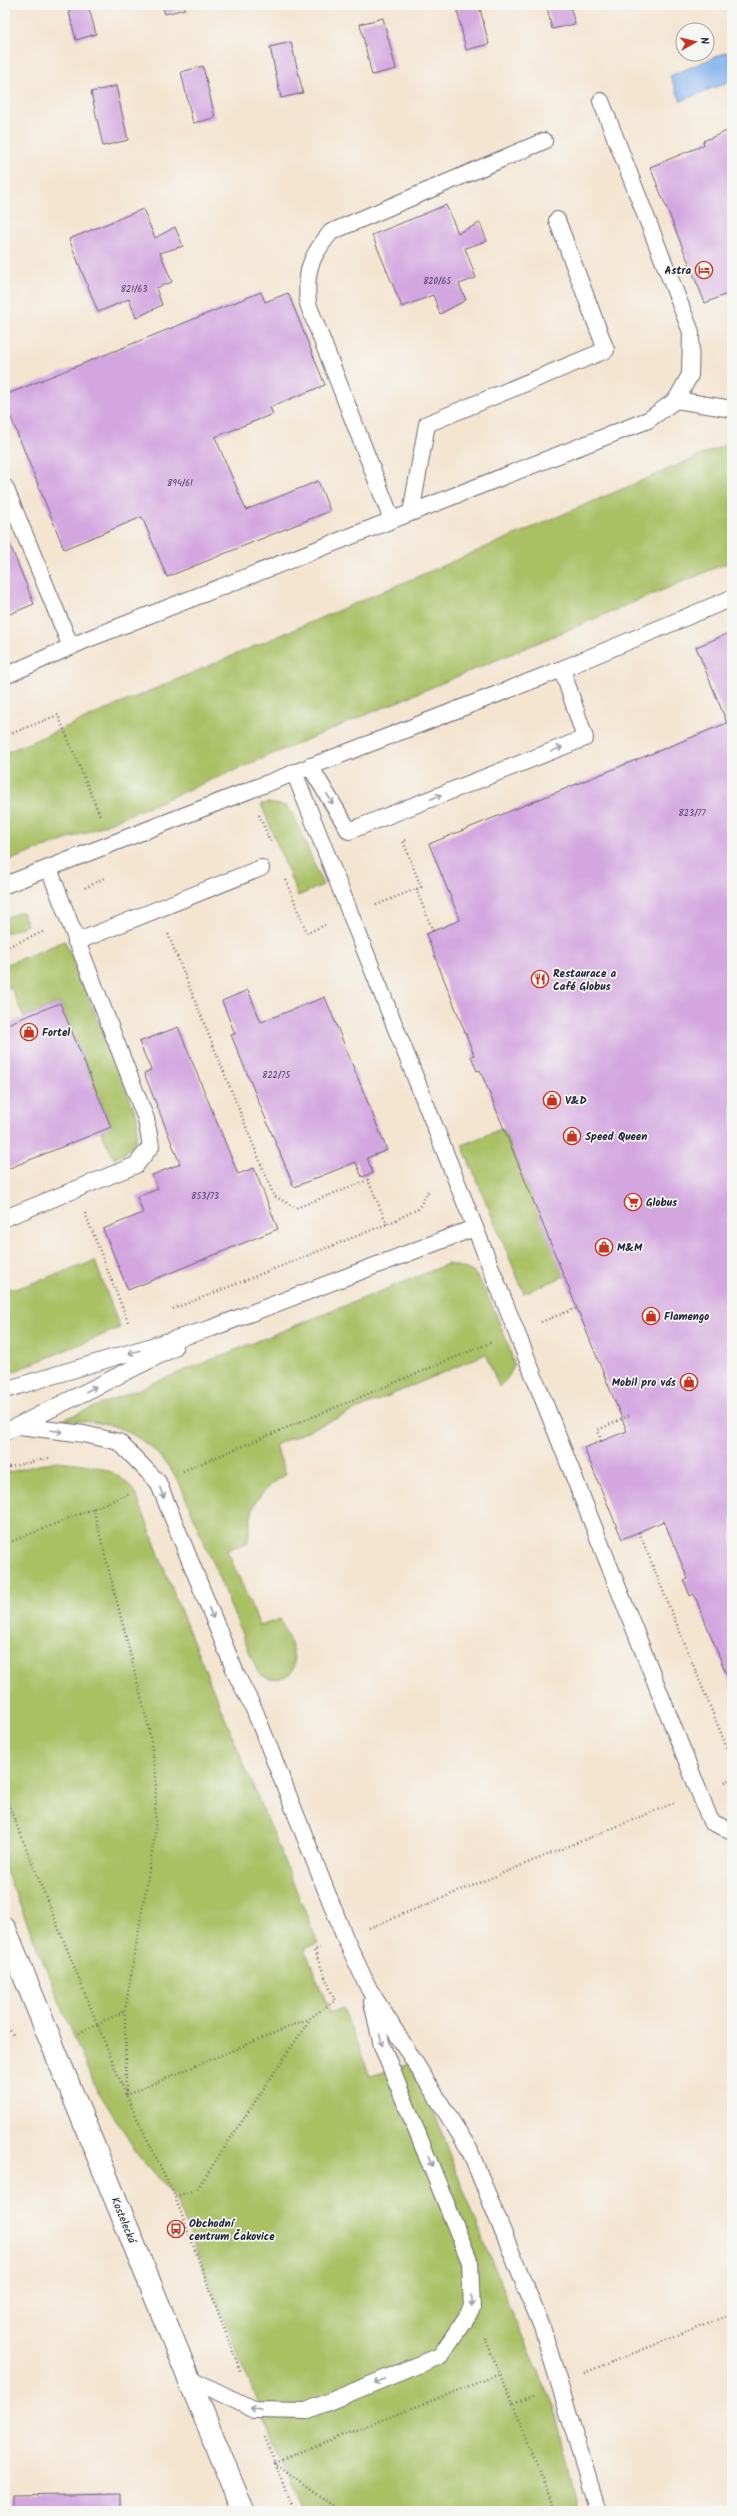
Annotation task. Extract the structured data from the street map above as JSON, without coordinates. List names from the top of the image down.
{
  "streets": {
    "street": ["Kostelecká"]
  },
  "places": {
    "hotel": ["Astra"],
    "restaurant": ["Restaurace a Café Globus"],
    "shop": [
      "Fortel",
      "V&D",
      "Speed Queen",
      "M&M",
      "Flamengo",
      "Mobil pro vás"
    ],
    "supermarket": ["Globus"],
    "bus stop": ["Obchodní centrum Čakovice"]
  },
  "house_numbers": [
    "820/65",
    "821/63",
    "894/61",
    "823/77",
    "822/75",
    "853/73"
  ],
  "north": "right"
}
